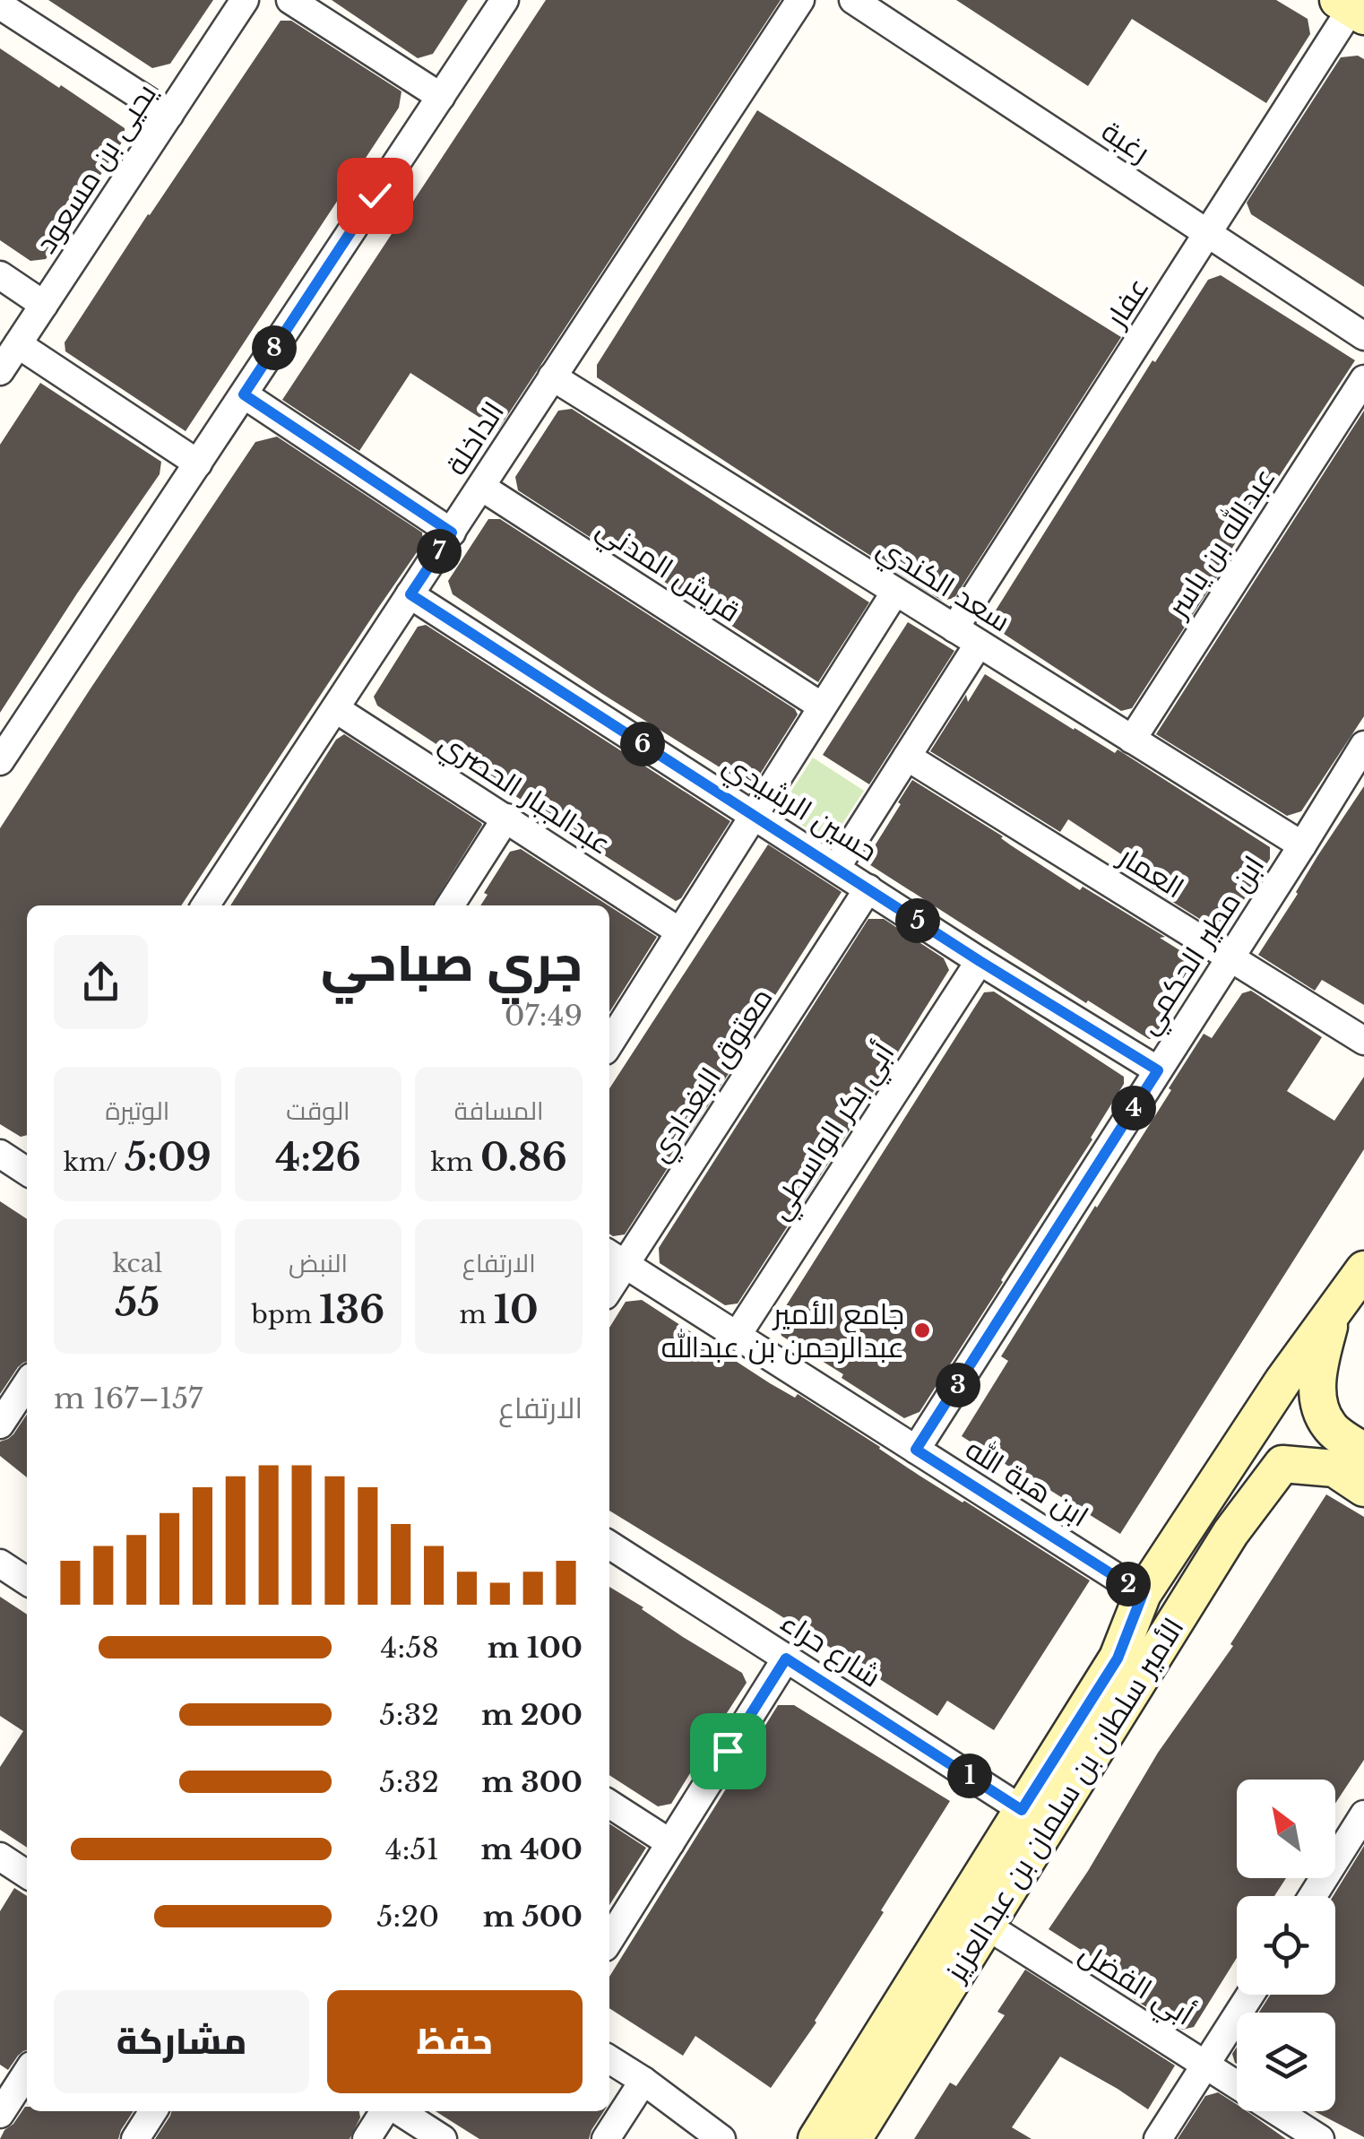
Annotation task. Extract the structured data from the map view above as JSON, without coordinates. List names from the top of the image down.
{
  "streets": {
    "street": [
      "رغبة",
      "يحيى بن مسعود",
      "عفار",
      "الداخلة",
      "عبدالله بن ياسر",
      "قريش المدني",
      "سعد الكندي",
      "عبدالجبار الحصري",
      "حسين الرشيدي",
      "العمار",
      "ابن مطير الحكمي",
      "معتوق البغدادي",
      "أبي بكر الواسطي",
      "ابن هبة الله",
      "شارع حراء",
      "الأمير سلطان بن سلمان بن عبدالعزيز",
      "أبي الفضل"
    ]
  },
  "crossings": [
    ["رغبة", "عفار"],
    ["عفار", "سعد الكندي"],
    ["الداخلة", "قريش المدني"],
    ["الداخلة", "سعد الكندي"],
    ["الداخلة", "عبدالجبار الحصري"],
    ["الداخلة", "حسين الرشيدي"],
    ["عبدالله بن ياسر", "سعد الكندي"],
    ["سعد الكندي", "ابن مطير الحكمي"],
    ["حسين الرشيدي", "ابن مطير الحكمي"],
    ["حسين الرشيدي", "معتوق البغدادي"],
    ["حسين الرشيدي", "أبي بكر الواسطي"],
    ["العمار", "ابن مطير الحكمي"],
    ["ابن مطير الحكمي", "ابن هبة الله"],
    ["معتوق البغدادي", "ابن هبة الله"],
    ["أبي بكر الواسطي", "ابن هبة الله"],
    ["ابن هبة الله", "الأمير سلطان بن سلمان بن عبدالعزيز"],
    ["شارع حراء", "الأمير سلطان بن سلمان بن عبدالعزيز"],
    ["الأمير سلطان بن سلمان بن عبدالعزيز", "أبي الفضل"]
  ],
  "places": ["جامع الأمير عبدالرحمن بن عبدالله"],
  "north": "top left",
  "page": {
    "pins": [
      "8",
      "7",
      "6",
      "5",
      "4",
      "3",
      "2",
      "1"
    ],
    "heading": ["جري صباحي", "07:49"],
    "stats": [
      ["المسافة", "0.86 km"],
      ["الوقت", "4:26"],
      ["الوتيرة", "5:09 /km"],
      ["الارتفاع", "10 m"],
      ["النبض", "136 bpm"],
      ["kcal", "55"]
    ],
    "chart": ["الارتفاع", "157–167 m"],
    "list": [
      {
        "name": "100 m",
        "note": "4:58"
      },
      {
        "name": "200 m",
        "note": "5:32"
      },
      {
        "name": "300 m",
        "note": "5:32"
      },
      {
        "name": "400 m",
        "note": "4:51"
      },
      {
        "name": "500 m",
        "note": "5:20"
      }
    ],
    "buttons": ["حفظ", "مشاركة"]
  }
}
